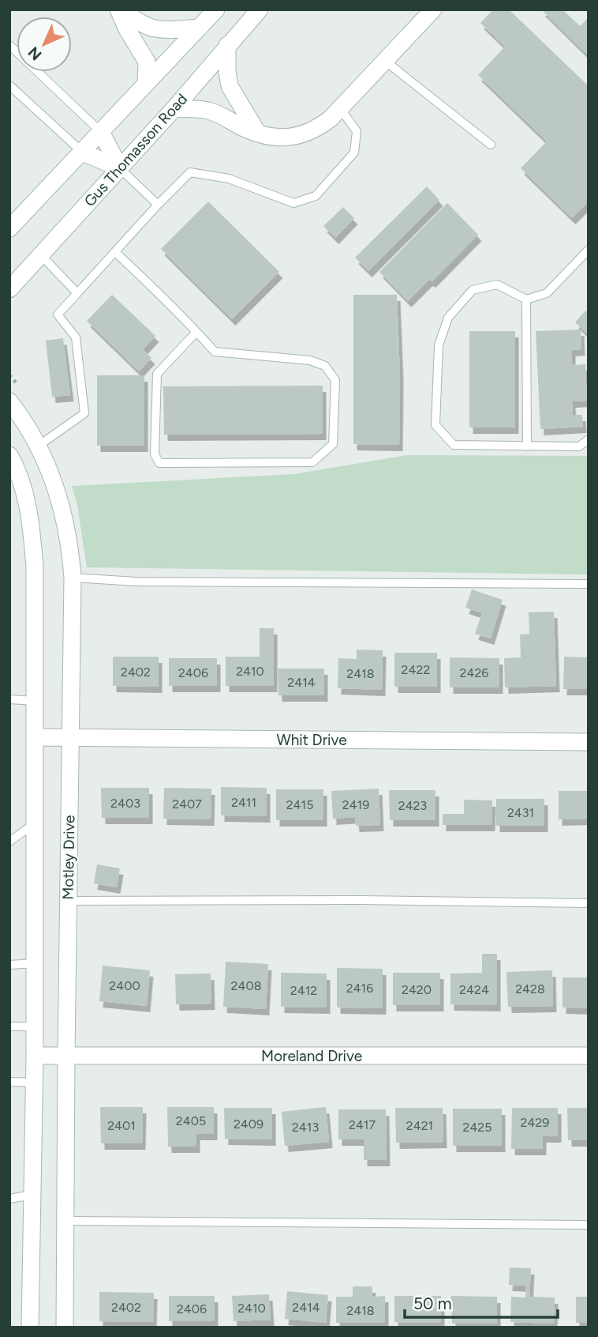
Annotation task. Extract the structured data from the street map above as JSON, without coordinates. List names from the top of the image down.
{
  "streets": {
    "main road": [
      "Gus Thomasson Road",
      "Whit Drive",
      "Motley Drive",
      "Moreland Drive"
    ]
  },
  "crossings": [
    ["Whit Drive", "Motley Drive"],
    ["Motley Drive", "Moreland Drive"]
  ],
  "house_numbers": [
    "2422",
    "2410",
    "2402",
    "2406",
    "2426",
    "2418",
    "2414",
    "2411",
    "2403",
    "2407",
    "2415",
    "2419",
    "2423",
    "2431",
    "2400",
    "2408",
    "2416",
    "2428",
    "2420",
    "2424",
    "2412",
    "2405",
    "2429",
    "2409",
    "2417",
    "2401",
    "2421",
    "2413",
    "2425",
    "2402",
    "2414",
    "2410",
    "2406",
    "2418"
  ],
  "scale_bar": "50 m",
  "north": "bottom left"
}
